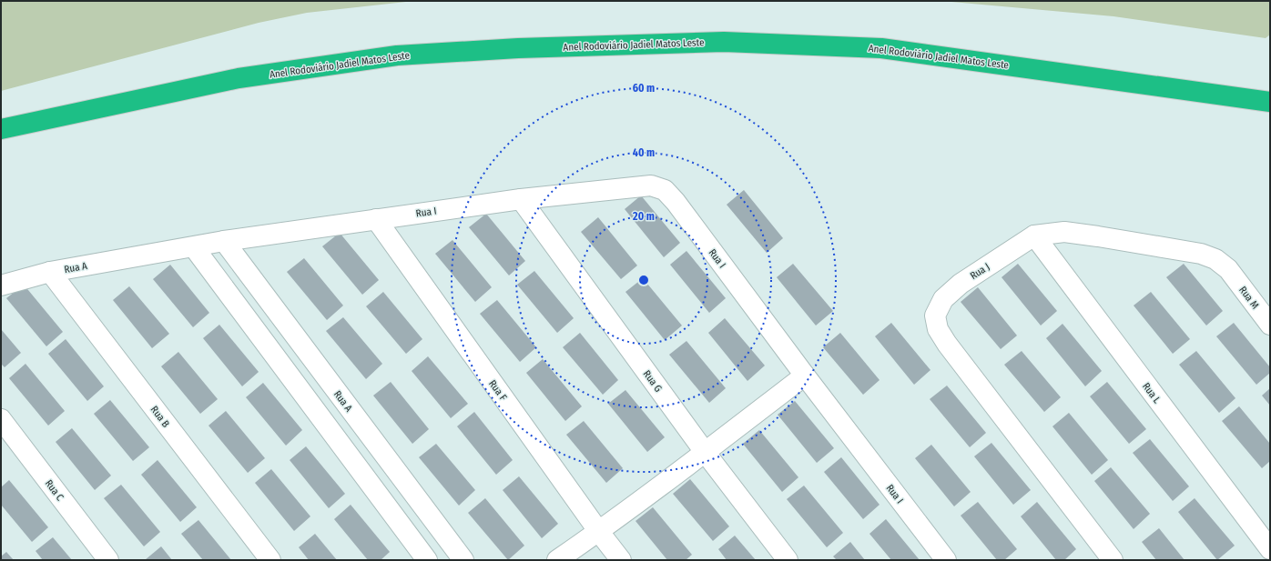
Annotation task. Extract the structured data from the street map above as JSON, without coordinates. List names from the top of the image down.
{
  "streets": {
    "highway": ["Anel Rodoviário Jadiel Matos Leste"],
    "street": [
      "Rua I",
      "Rua A",
      "Rua J",
      "Rua M",
      "Rua G",
      "Rua F",
      "Rua L",
      "Rua B",
      "Rua C"
    ]
  },
  "crossings": [
    ["Rua I", "Rua A"],
    ["Rua I", "Rua G"],
    ["Rua I", "Rua F"],
    ["Rua A", "Rua F"],
    ["Rua A", "Rua B"],
    ["Rua J", "Rua M"],
    ["Rua J", "Rua L"],
    ["Rua M", "Rua L"]
  ],
  "rings": ["60 m", "40 m", "20 m"]
}
